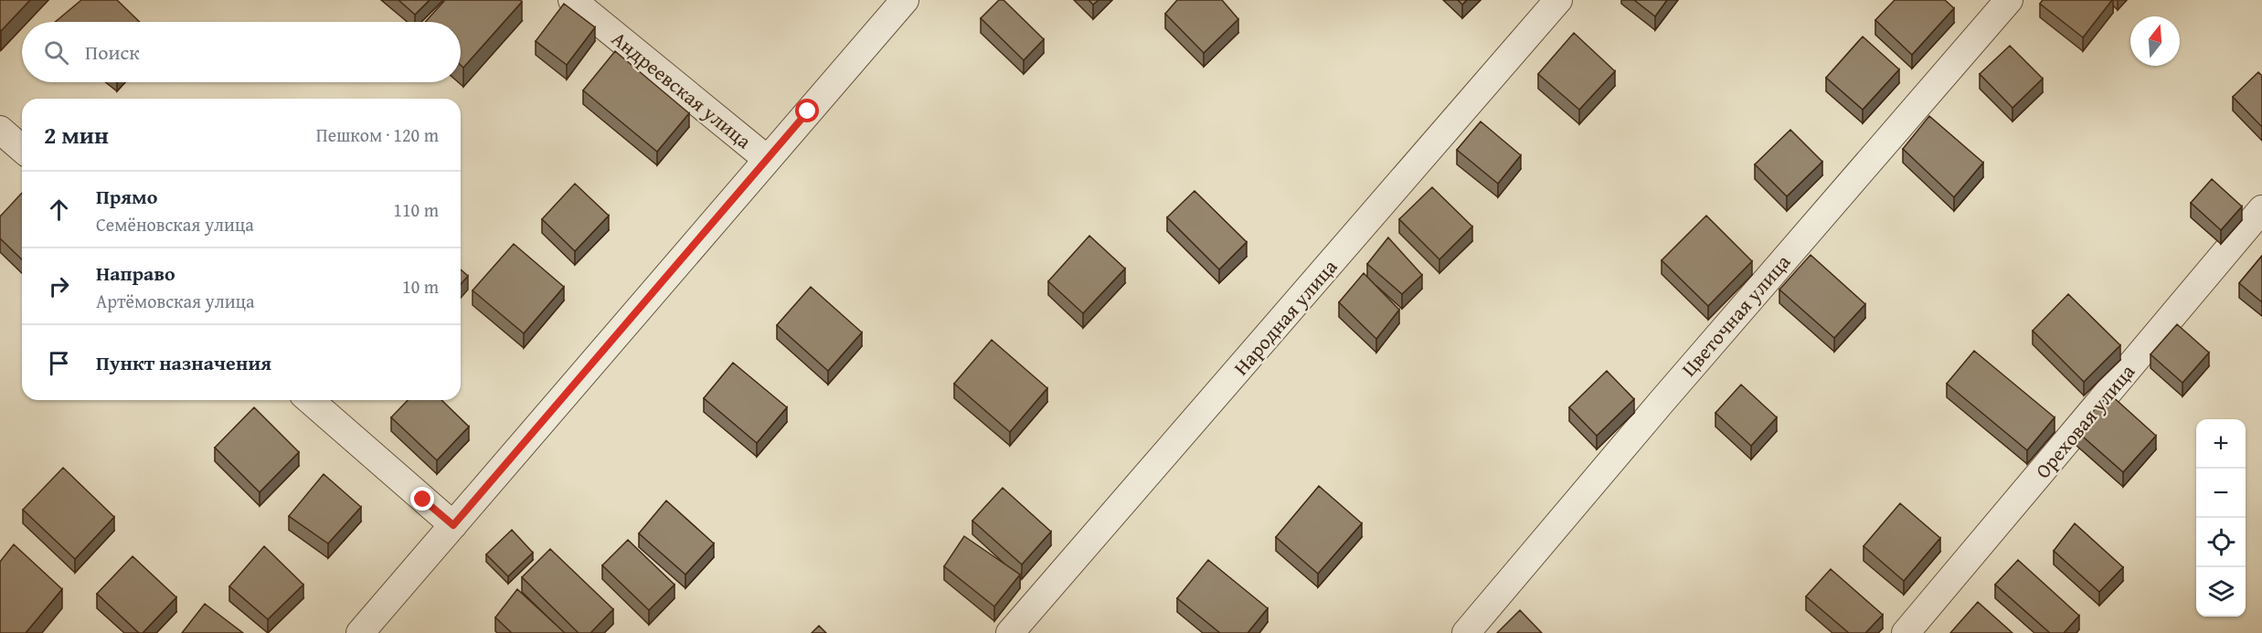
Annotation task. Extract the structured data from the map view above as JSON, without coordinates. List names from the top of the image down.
{
  "streets": {
    "street": [
      "Андреевская улица",
      "Цветочная улица",
      "Народная улица",
      "Ореховая улица"
    ]
  },
  "north": "top",
  "page": {
    "search": "Поиск",
    "heading": ["2 мин", "Пешком · 120 m"],
    "list": [
      ["Прямо", "Семёновская улица", "110 m"],
      ["Направо", "Артёмовская улица", "10 m"],
      "Пункт назначения"
    ],
    "map_buttons": ["+", "−"]
  }
}
